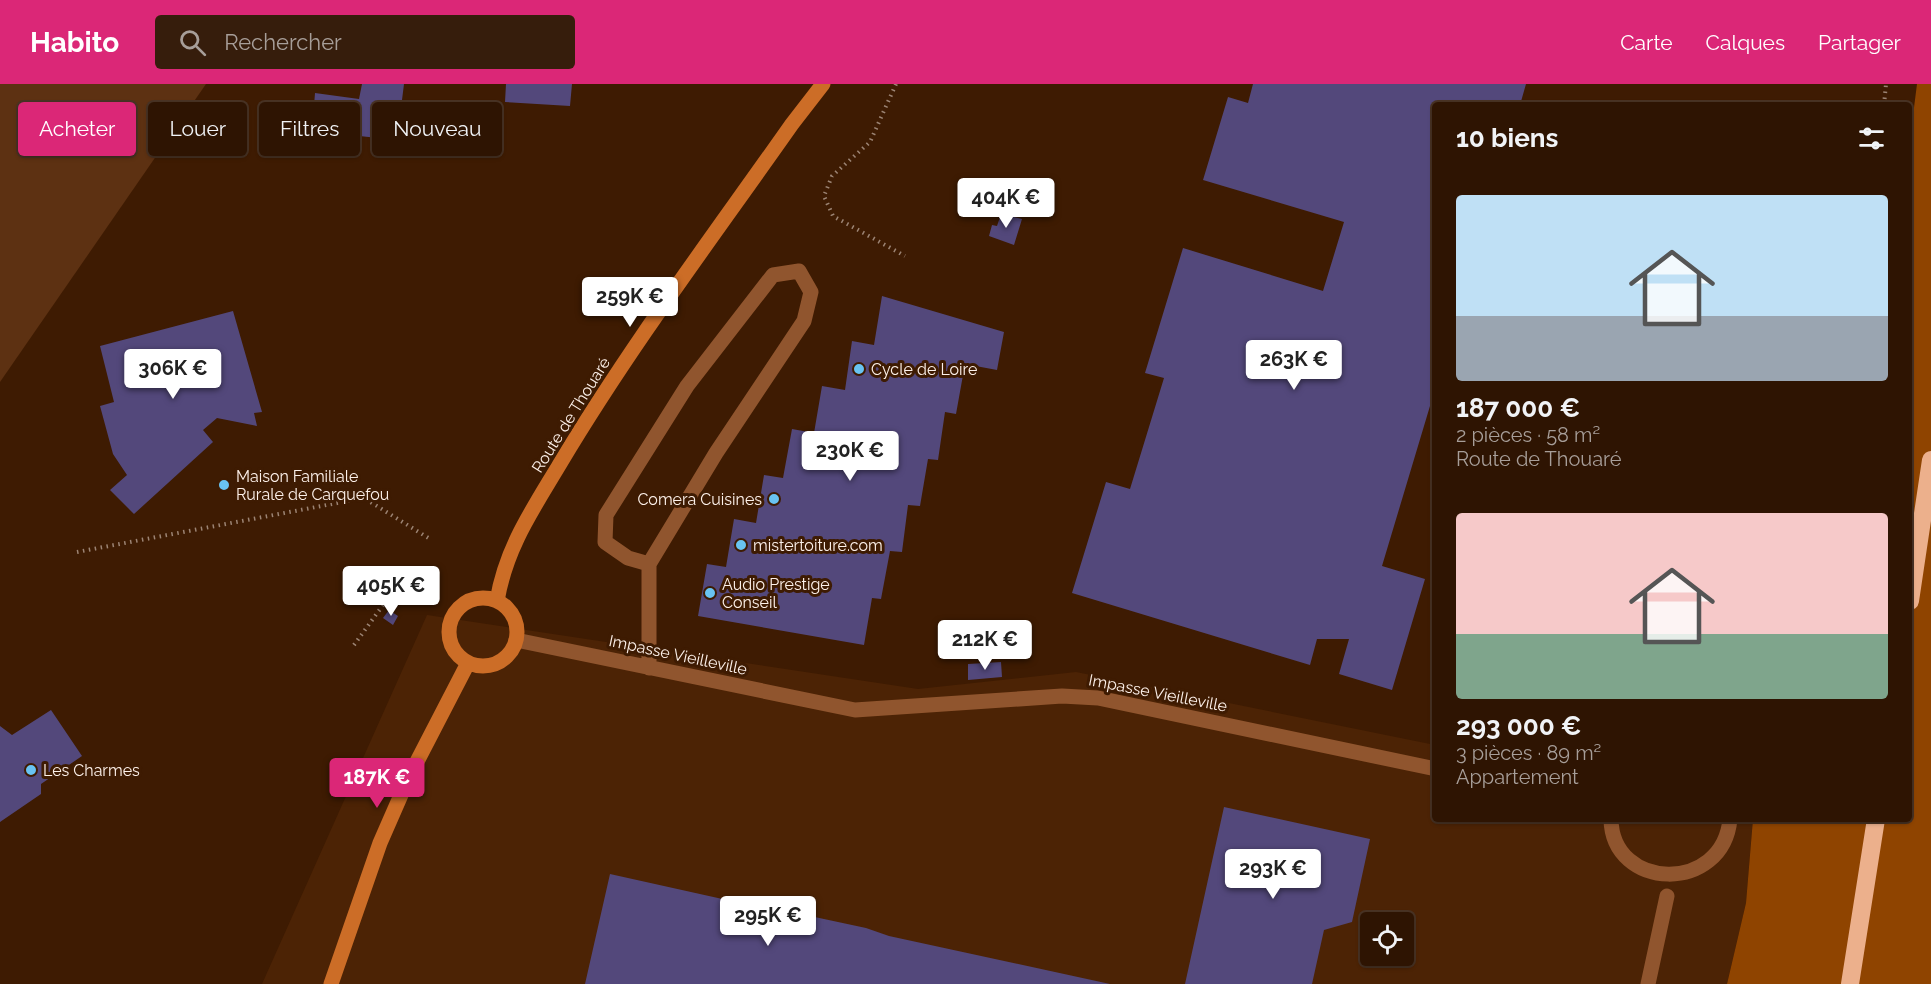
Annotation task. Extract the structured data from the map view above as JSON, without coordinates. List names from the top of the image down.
{
  "streets": {
    "main road": ["Route de Thouaré"],
    "lane": ["Impasse Vieilleville"]
  },
  "crossings": [
    ["Route de Thouaré", "Impasse Vieilleville"]
  ],
  "places": [
    "Cycle de Loire",
    "Maison Familiale Rurale de Carquefou",
    "Comera Cuisines",
    "mistertoiture.com",
    "Audio Prestige Conseil",
    "Les Charmes"
  ],
  "page": {
    "header": "Habito",
    "search": "Rechercher",
    "nav": ["Carte", "Calques", "Partager"],
    "chip": [
      "Acheter",
      "Louer",
      "Filtres",
      "Nouveau"
    ],
    "heading": "10 biens",
    "list": [
      {
        "name": "187 000 €",
        "note": "2 pièces · 58 m² · Route de Thouaré"
      },
      {
        "name": "293 000 €",
        "note": "3 pièces · 89 m² · Appartement"
      }
    ],
    "price": [
      "404K €",
      "259K €",
      "263K €",
      "306K €",
      "230K €",
      "405K €",
      "212K €",
      "187K €",
      "293K €",
      "295K €"
    ]
  }
}
